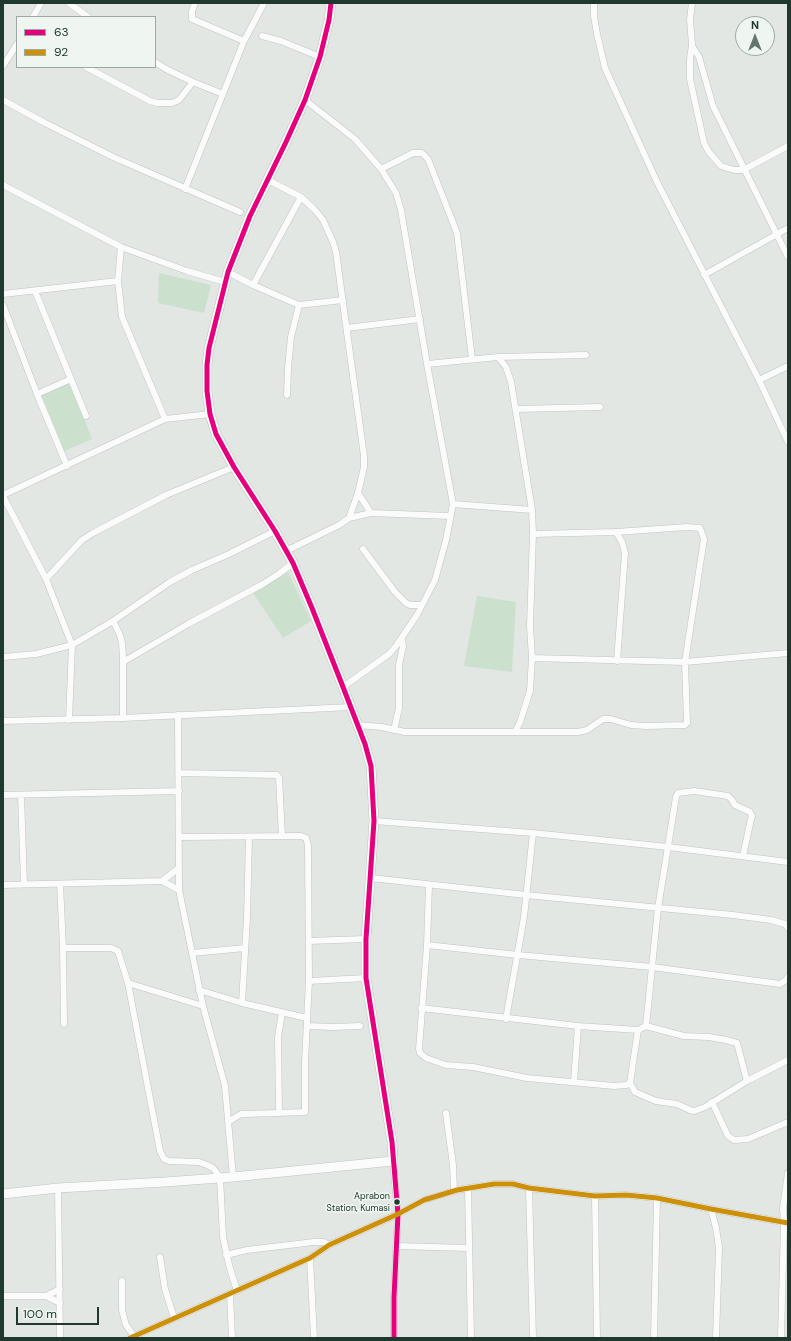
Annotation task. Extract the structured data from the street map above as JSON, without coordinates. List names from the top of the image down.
{
  "places": ["Aprabon Station, Kumasi"],
  "lines": ["transit line 63", "transit line 92"],
  "legend": ["63", "92"],
  "scale_bar": "100 m",
  "north": "top"
}
